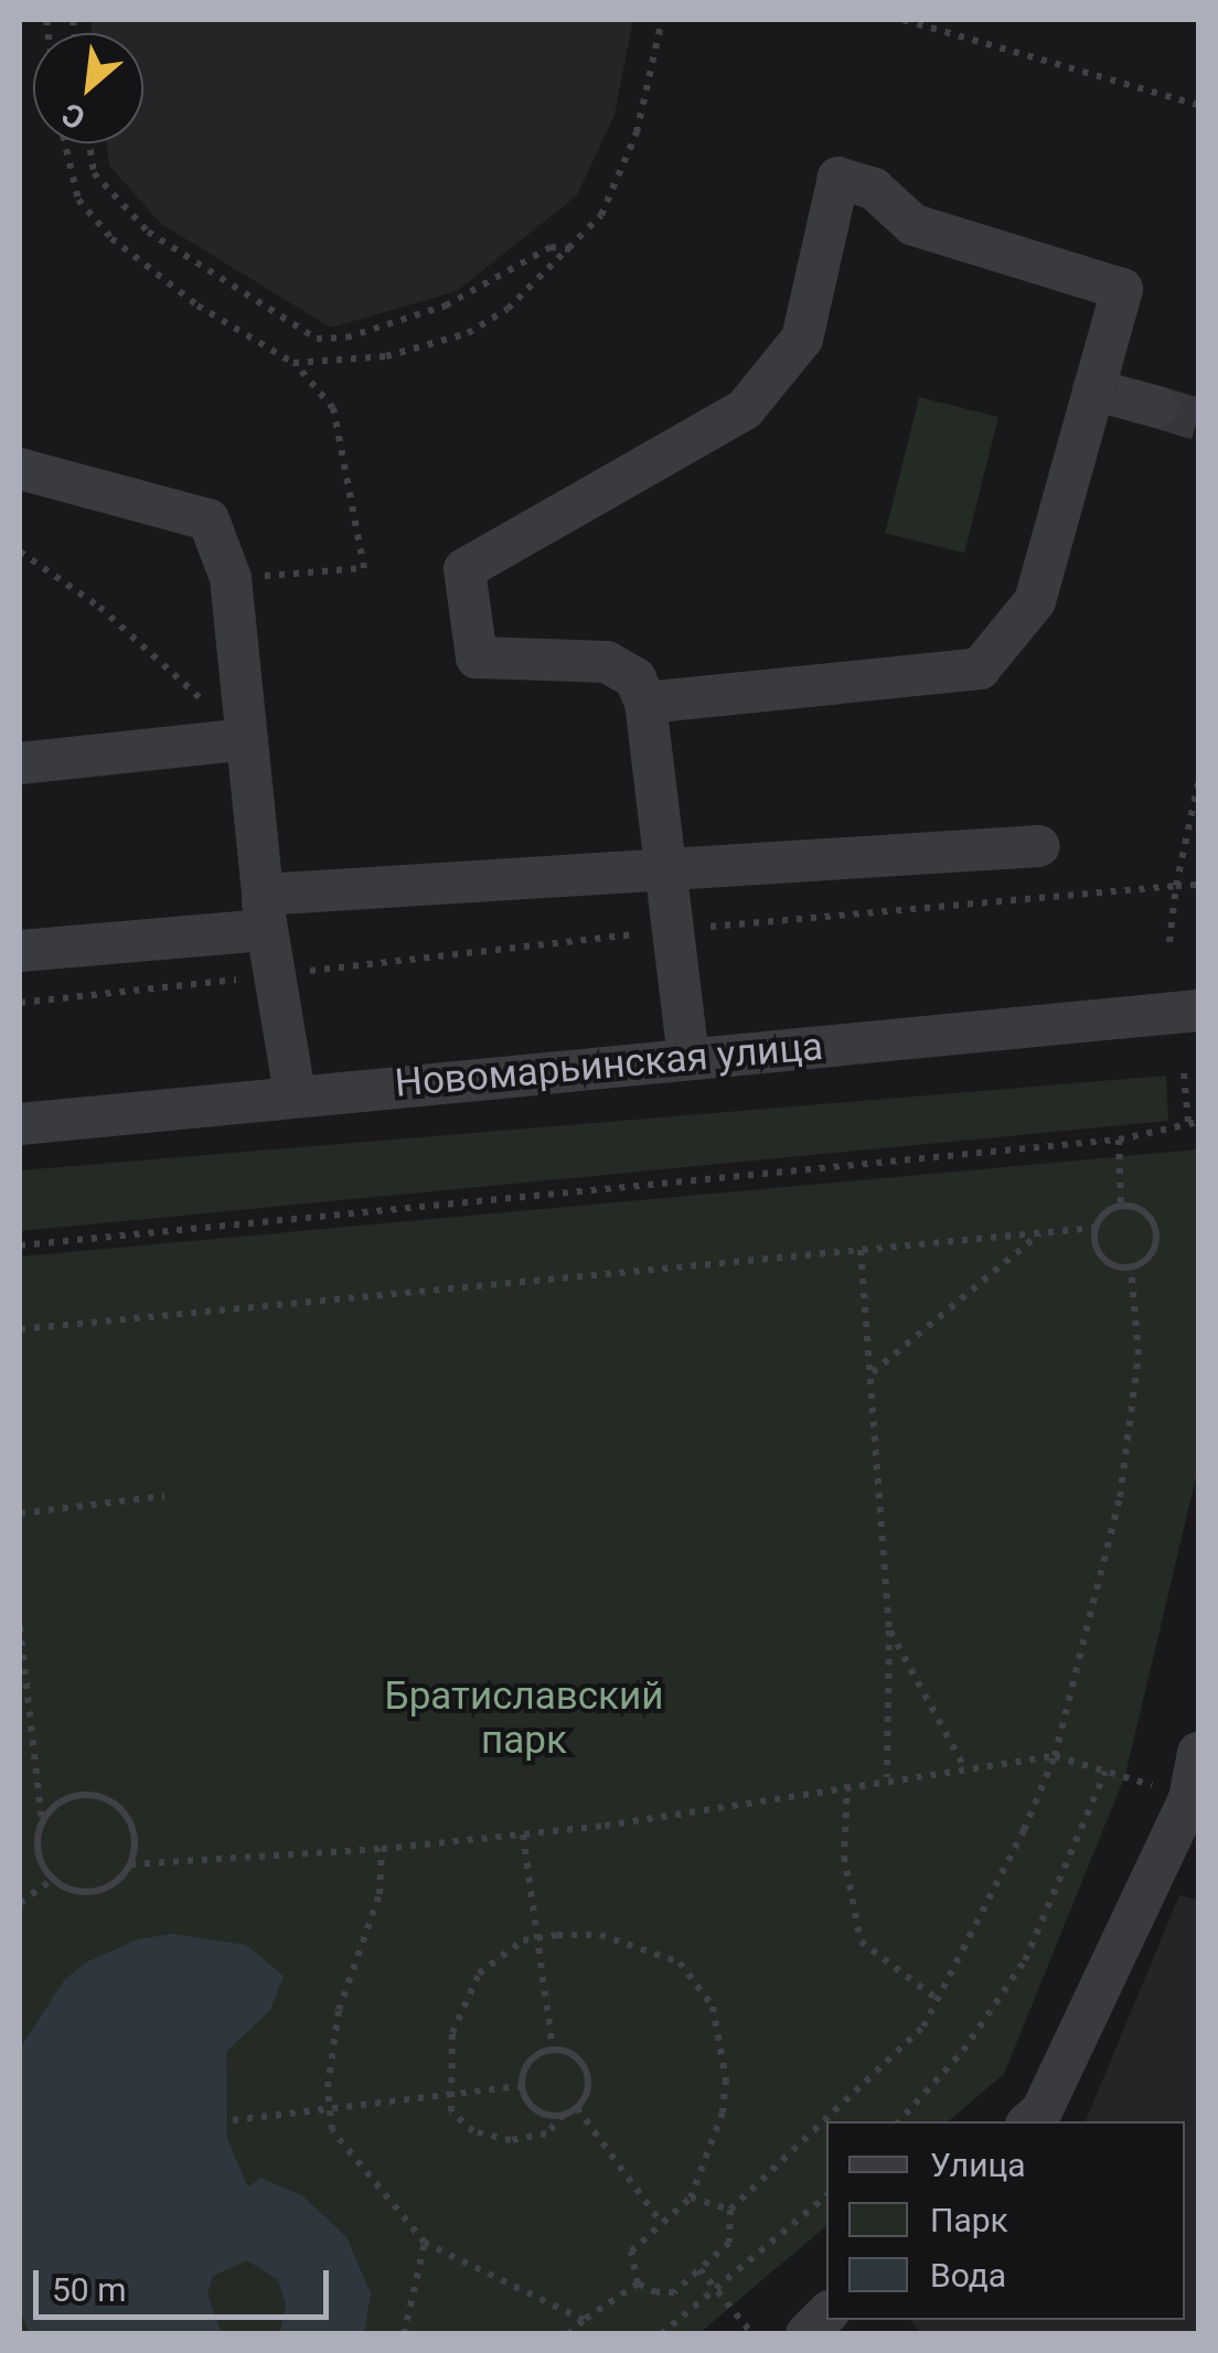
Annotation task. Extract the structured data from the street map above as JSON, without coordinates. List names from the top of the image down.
{
  "streets": {
    "street": ["Новомарьинская улица"]
  },
  "parks": ["Братиславский парк"],
  "legend": ["Улица", "Парк", "Вода"],
  "scale_bar": "50 m",
  "north": "bottom left"
}
